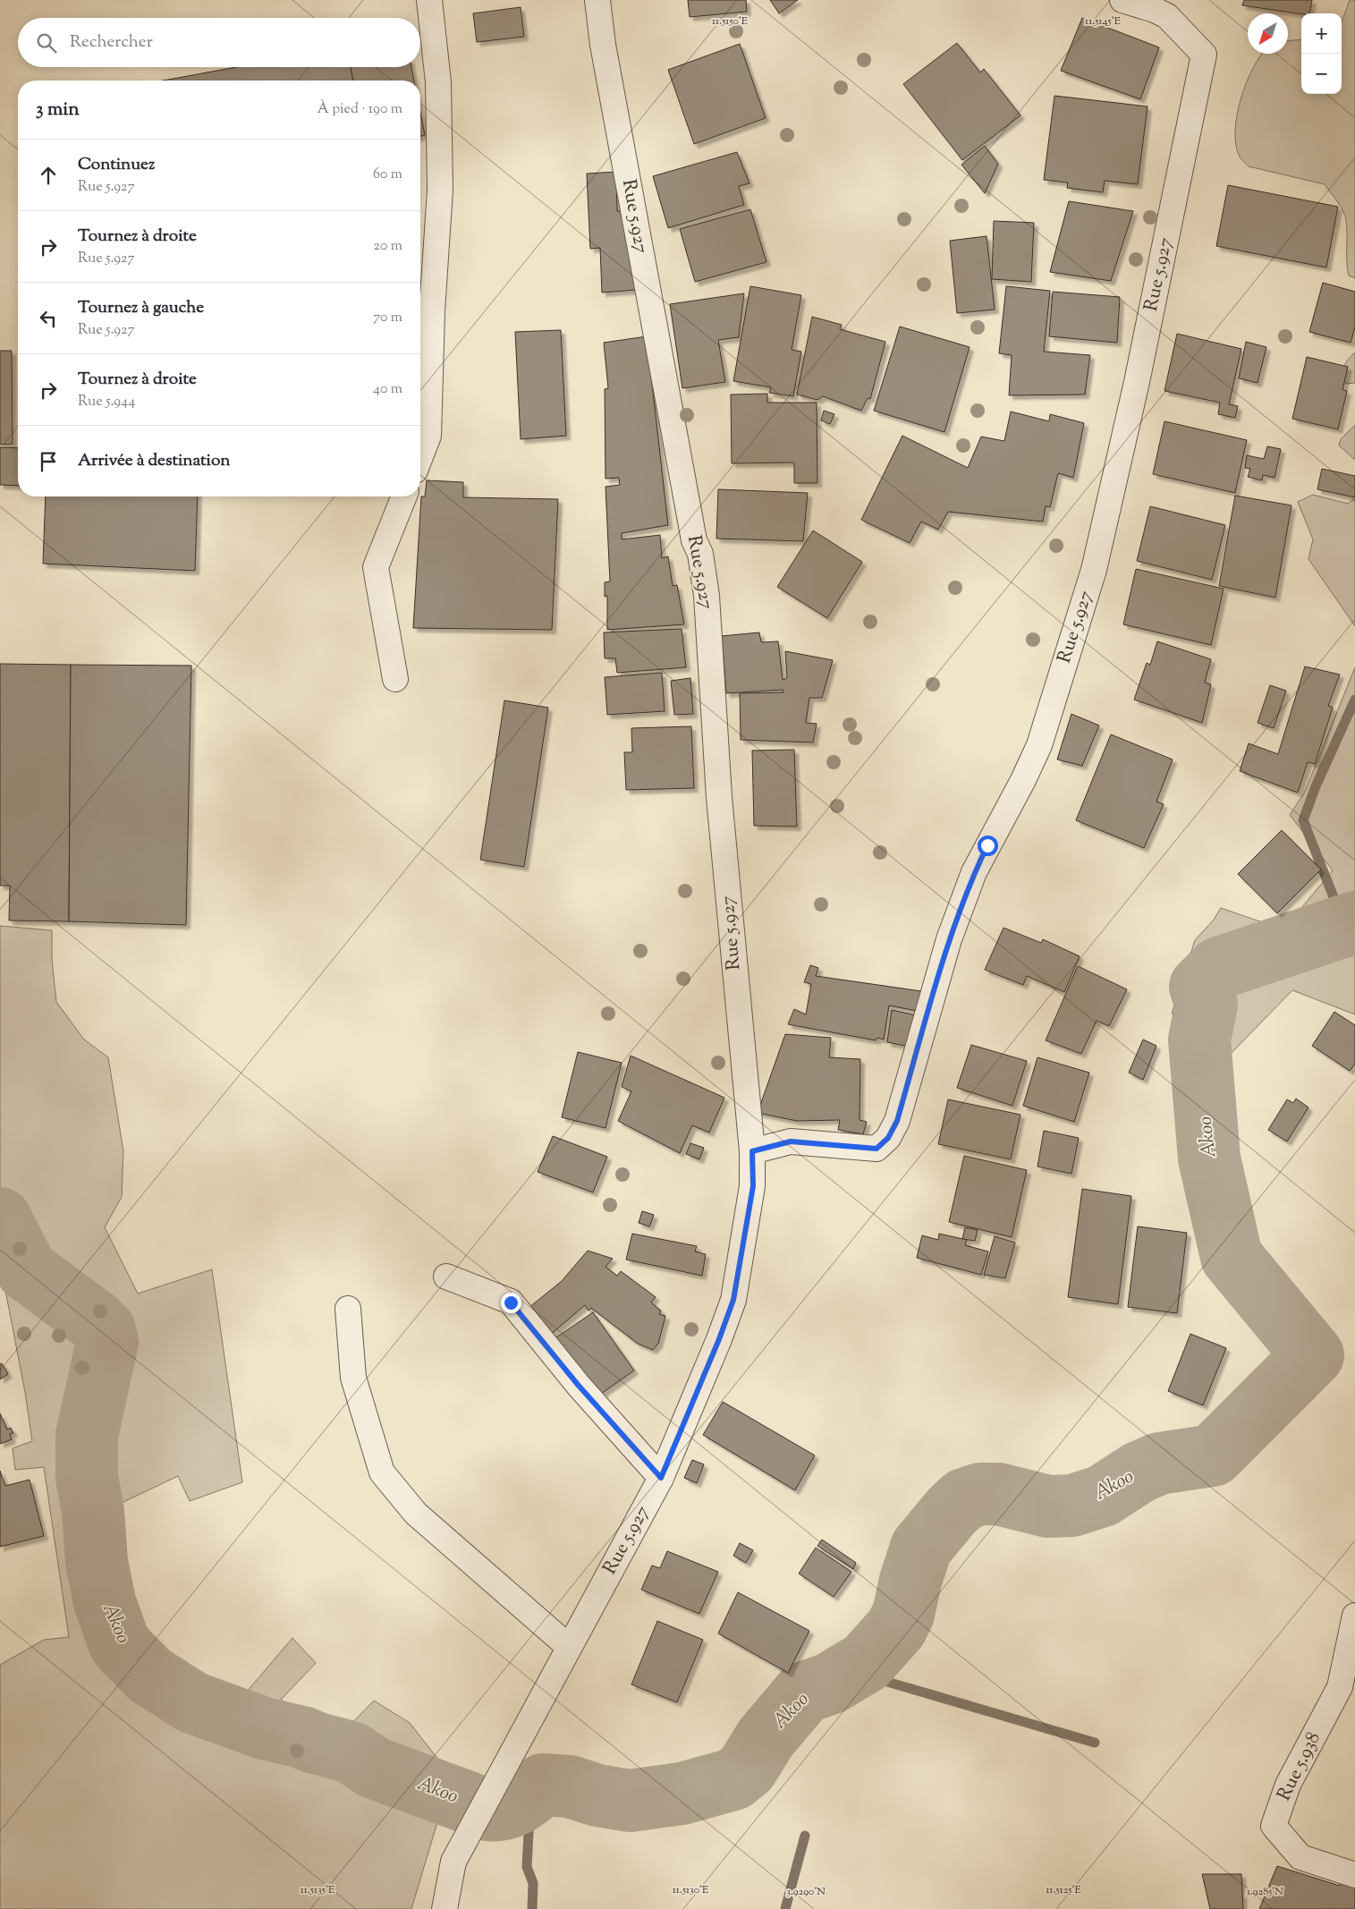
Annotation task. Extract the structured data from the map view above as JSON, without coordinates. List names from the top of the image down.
{
  "streets": {
    "street": ["Rue 5.927", "Rue 5.938"]
  },
  "water": ["Akoo"],
  "north": "bottom left",
  "page": {
    "map_buttons": ["+", "−"],
    "search": "Rechercher",
    "heading": ["3 min", "À pied · 190 m"],
    "list": [
      ["Continuez", "Rue 5.927", "60 m"],
      ["Tournez à droite", "Rue 5.927", "20 m"],
      ["Tournez à gauche", "Rue 5.927", "70 m"],
      ["Tournez à droite", "Rue 5.944", "40 m"],
      "Arrivée à destination"
    ]
  },
  "coordinates": [
    "11.5150°E",
    "11.5145°E",
    "11.5135°E",
    "11.5130°E",
    "11.5125°E",
    "3.9290°N",
    "3.9285°N"
  ]
}
